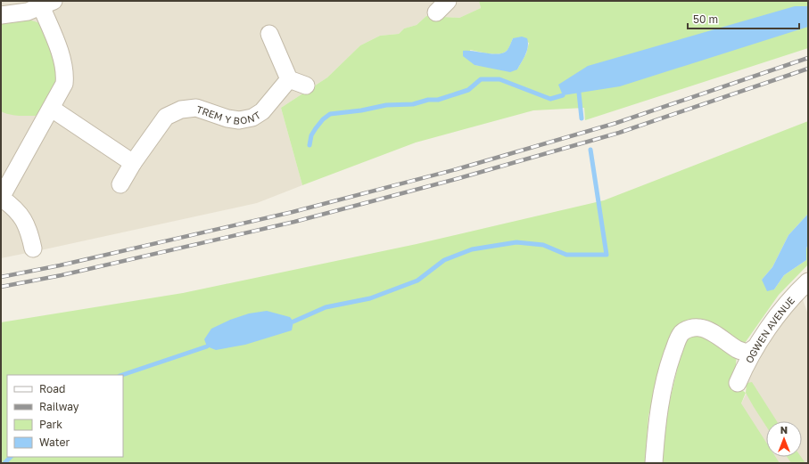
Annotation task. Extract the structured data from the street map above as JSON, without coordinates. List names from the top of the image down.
{
  "streets": {
    "street": ["TREM Y BONT", "OGWEN AVENUE"]
  },
  "legend": [
    "Road",
    "Railway",
    "Park",
    "Water"
  ],
  "scale_bar": "50 m",
  "north": "top"
}
